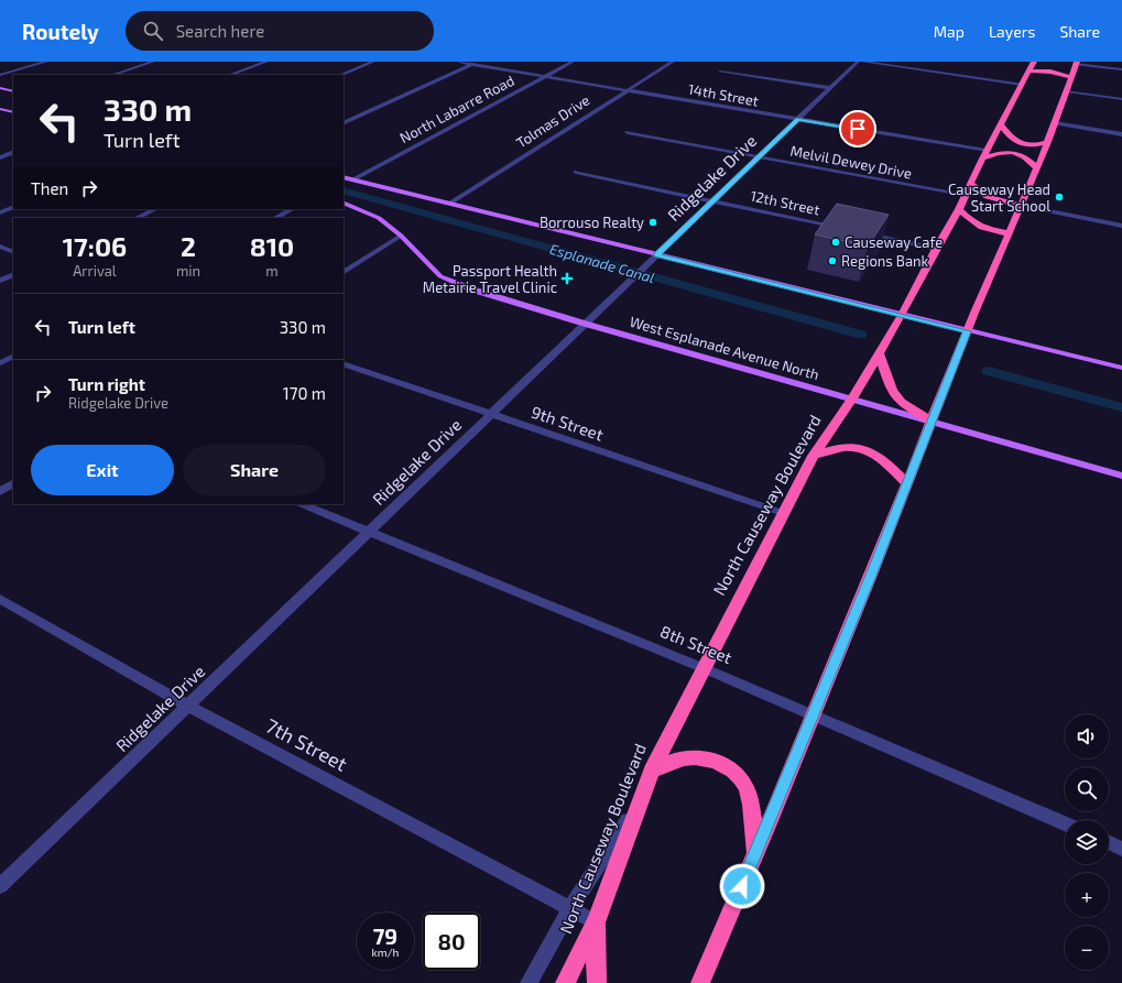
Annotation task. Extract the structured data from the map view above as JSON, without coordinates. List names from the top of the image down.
{
  "streets": {
    "highway": ["North Causeway Boulevard"],
    "main road": ["West Esplanade Avenue North"],
    "street": [
      "14th Street",
      "North Labarre Road",
      "Tolmas Drive",
      "Melvil Dewey Drive",
      "Ridgelake Drive",
      "12th Street",
      "9th Street",
      "8th Street",
      "7th Street"
    ]
  },
  "crossings": [
    ["14th Street", "North Labarre Road"],
    ["14th Street", "Tolmas Drive"],
    ["14th Street", "Ridgelake Drive"],
    ["14th Street", "North Causeway Boulevard"],
    ["Melvil Dewey Drive", "Ridgelake Drive"],
    ["Melvil Dewey Drive", "North Causeway Boulevard"],
    ["Ridgelake Drive", "12th Street"],
    ["Ridgelake Drive", "West Esplanade Avenue North"],
    ["Ridgelake Drive", "9th Street"],
    ["Ridgelake Drive", "8th Street"],
    ["Ridgelake Drive", "7th Street"],
    ["West Esplanade Avenue North", "North Causeway Boulevard"],
    ["9th Street", "North Causeway Boulevard"],
    ["North Causeway Boulevard", "8th Street"],
    ["North Causeway Boulevard", "7th Street"]
  ],
  "water": ["Esplanade Canal"],
  "places": {
    "other": [
      "Causeway Head Start School",
      "Borrouso Realty",
      "Causeway Cafe",
      "Regions Bank"
    ],
    "health": ["Passport Health Metairie Travel Clinic"]
  },
  "page": {
    "header": "Routely",
    "search": "Search here",
    "nav": ["Map", "Layers", "Share"],
    "turn": ["330 m", "Turn left"],
    "then": "Then",
    "eta": [
      "17:06",
      "Arrival",
      "2",
      "min",
      "810",
      "m"
    ],
    "list": [
      {
        "name": "Turn left",
        "value": "330 m"
      },
      {
        "name": "Turn right",
        "note": "Ridgelake Drive",
        "value": "170 m"
      }
    ],
    "buttons": ["Exit", "Share"],
    "map_buttons": ["+", "−"],
    "speed": "79 km/h",
    "limit": "80"
  }
}
